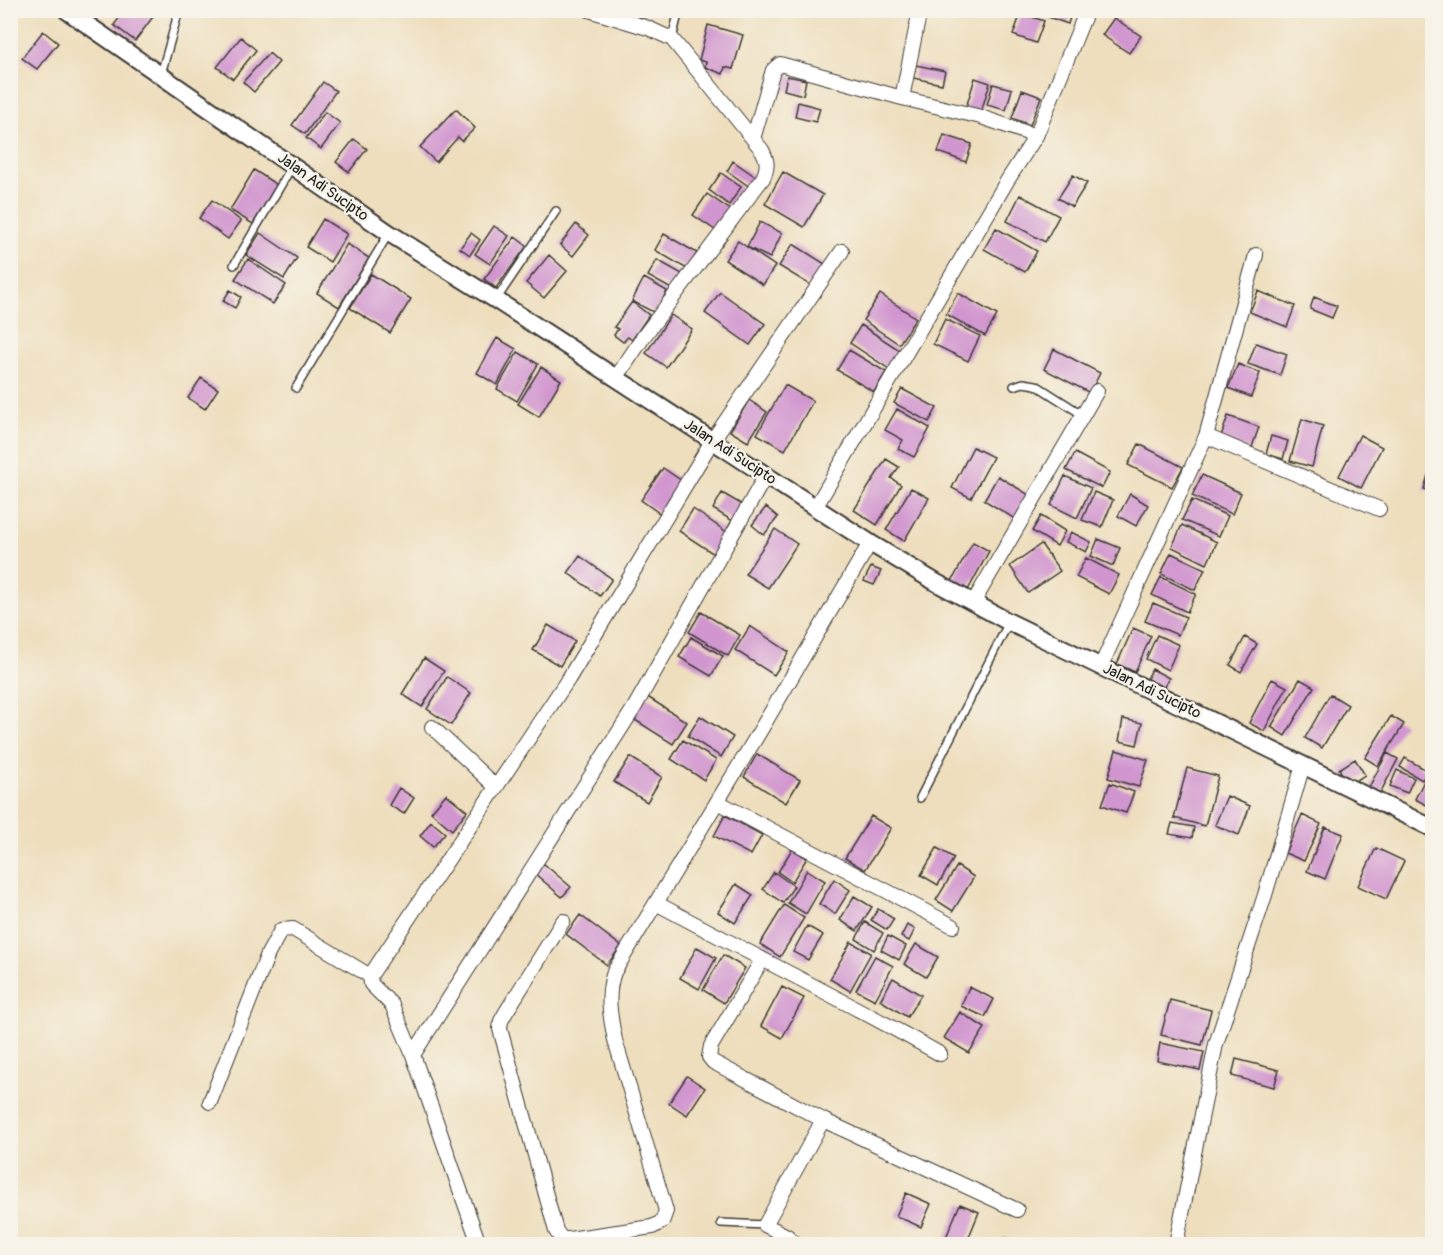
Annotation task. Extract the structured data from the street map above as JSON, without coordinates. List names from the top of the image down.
{
  "streets": {
    "street": ["Jalan Adi Sucipto"]
  }
}
